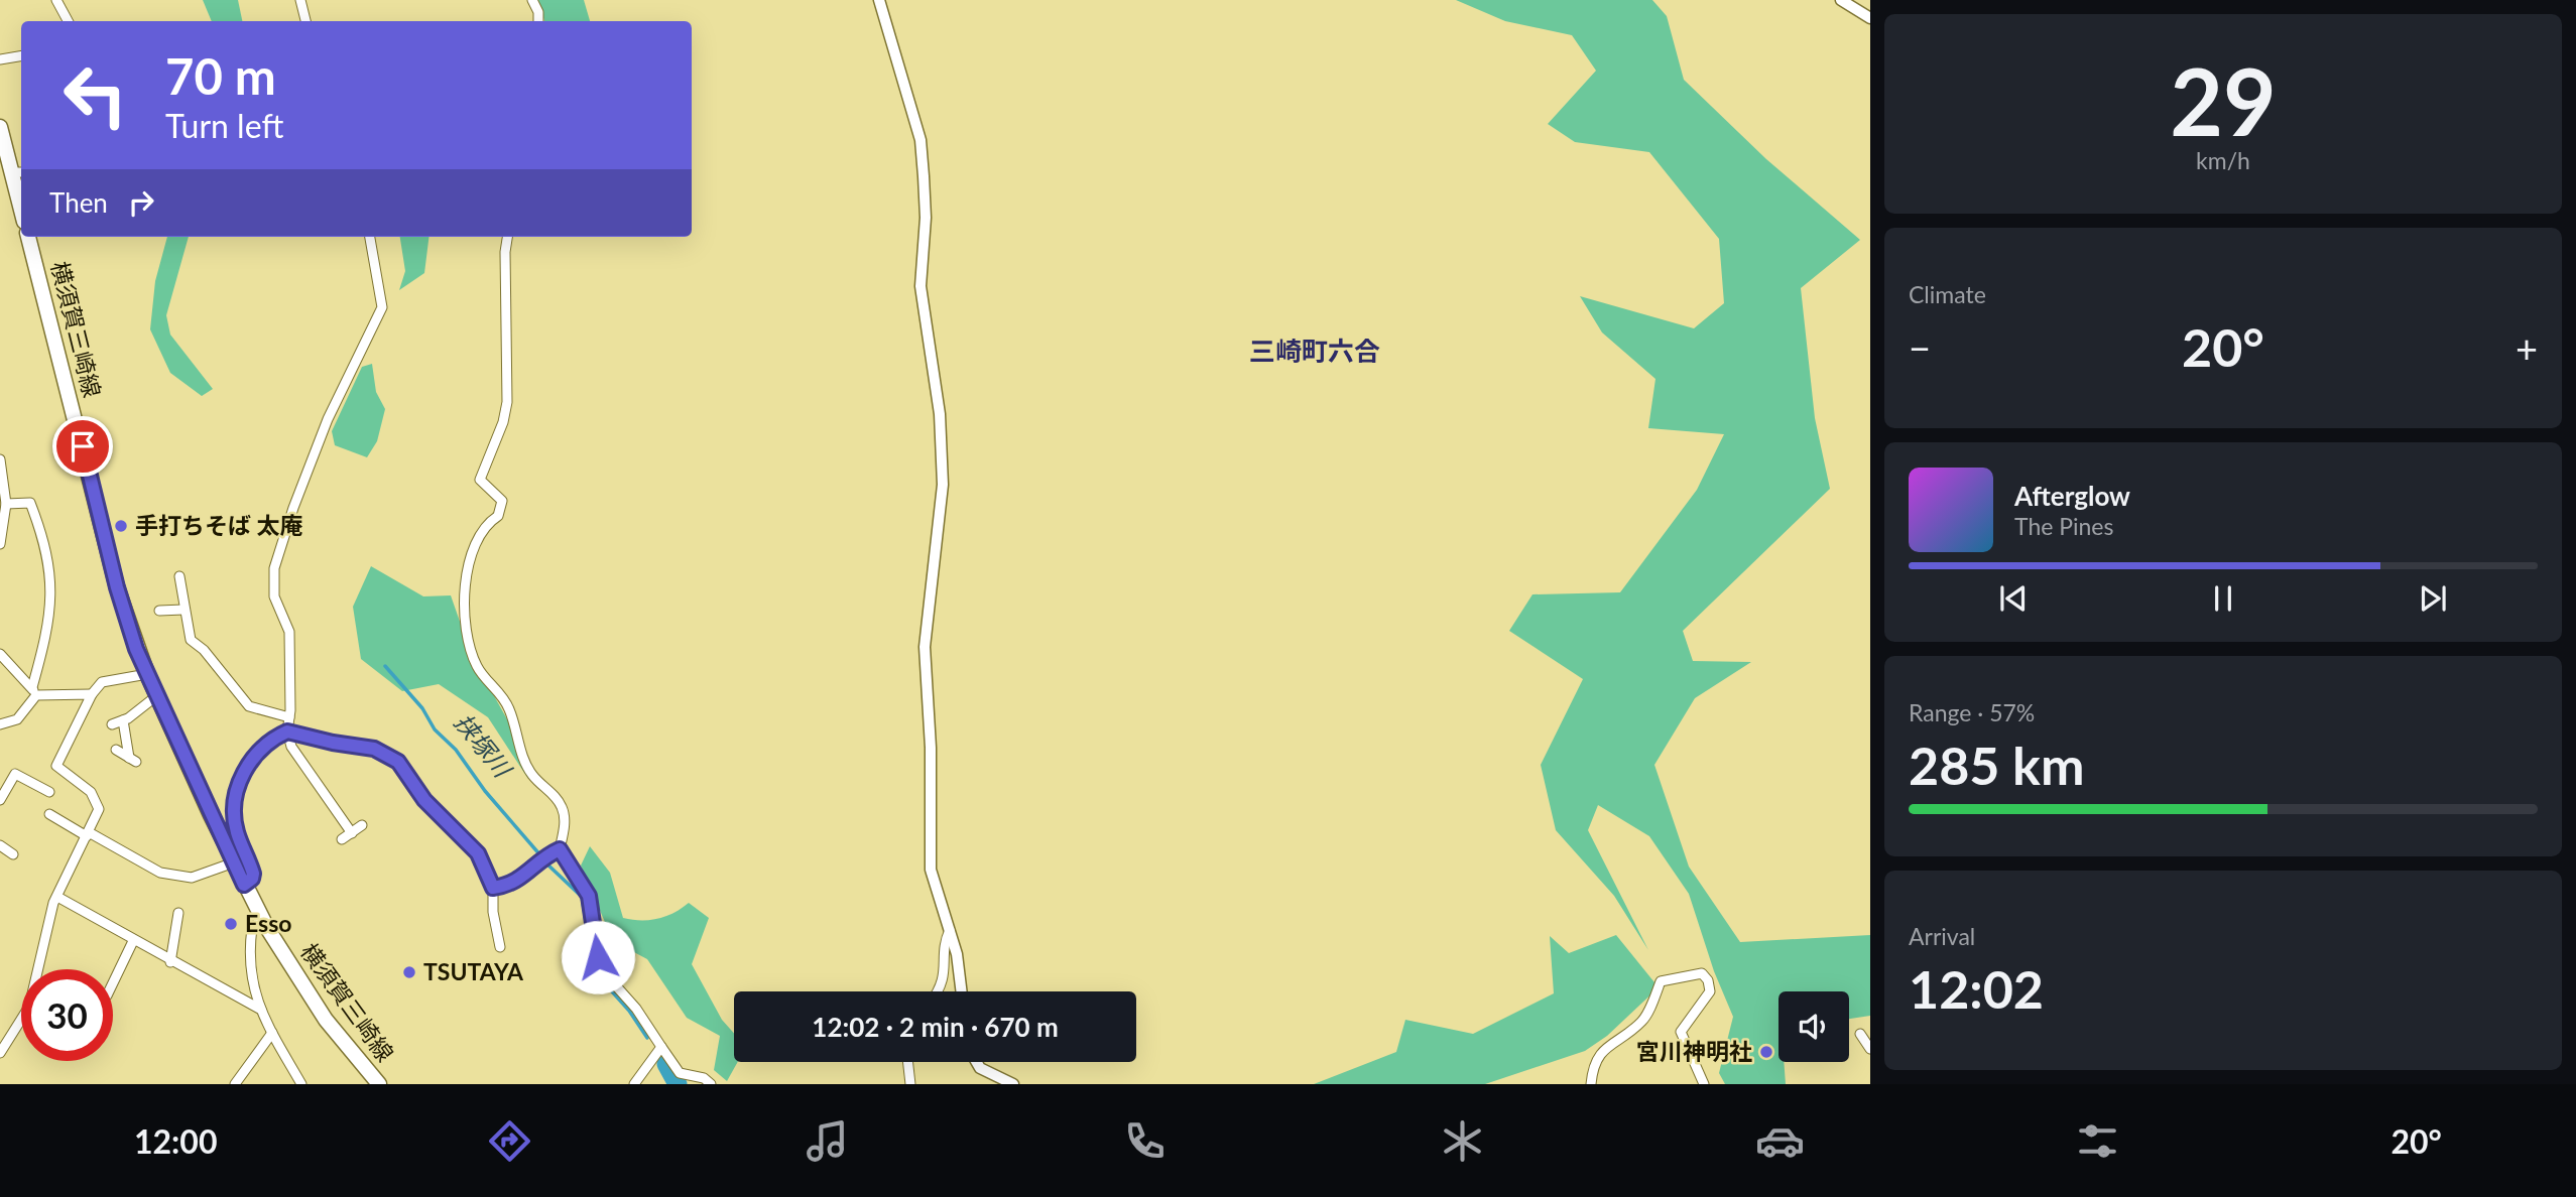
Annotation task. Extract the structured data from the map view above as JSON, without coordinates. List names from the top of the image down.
{
  "streets": {
    "main road": ["横須賀三崎線"]
  },
  "districts": ["三崎町六合"],
  "water": ["挟塚川"],
  "places": [
    "手打ちそば 太庵",
    "Esso",
    "TSUTAYA",
    "宮川神明社"
  ],
  "page": {
    "tile": [
      ["29", "km/h"],
      "Climate",
      ["Range · 57%", "285 km"],
      ["Arrival", "12:02"]
    ],
    "turn": ["70 m", "Turn left"],
    "then": "Then",
    "heat": ["−", "20°", "+"],
    "song": ["Afterglow", "The Pines"],
    "limit": "30",
    "trip": "12:02 · 2 min · 670 m",
    "tabs": ["12:00", "20°"]
  }
}
